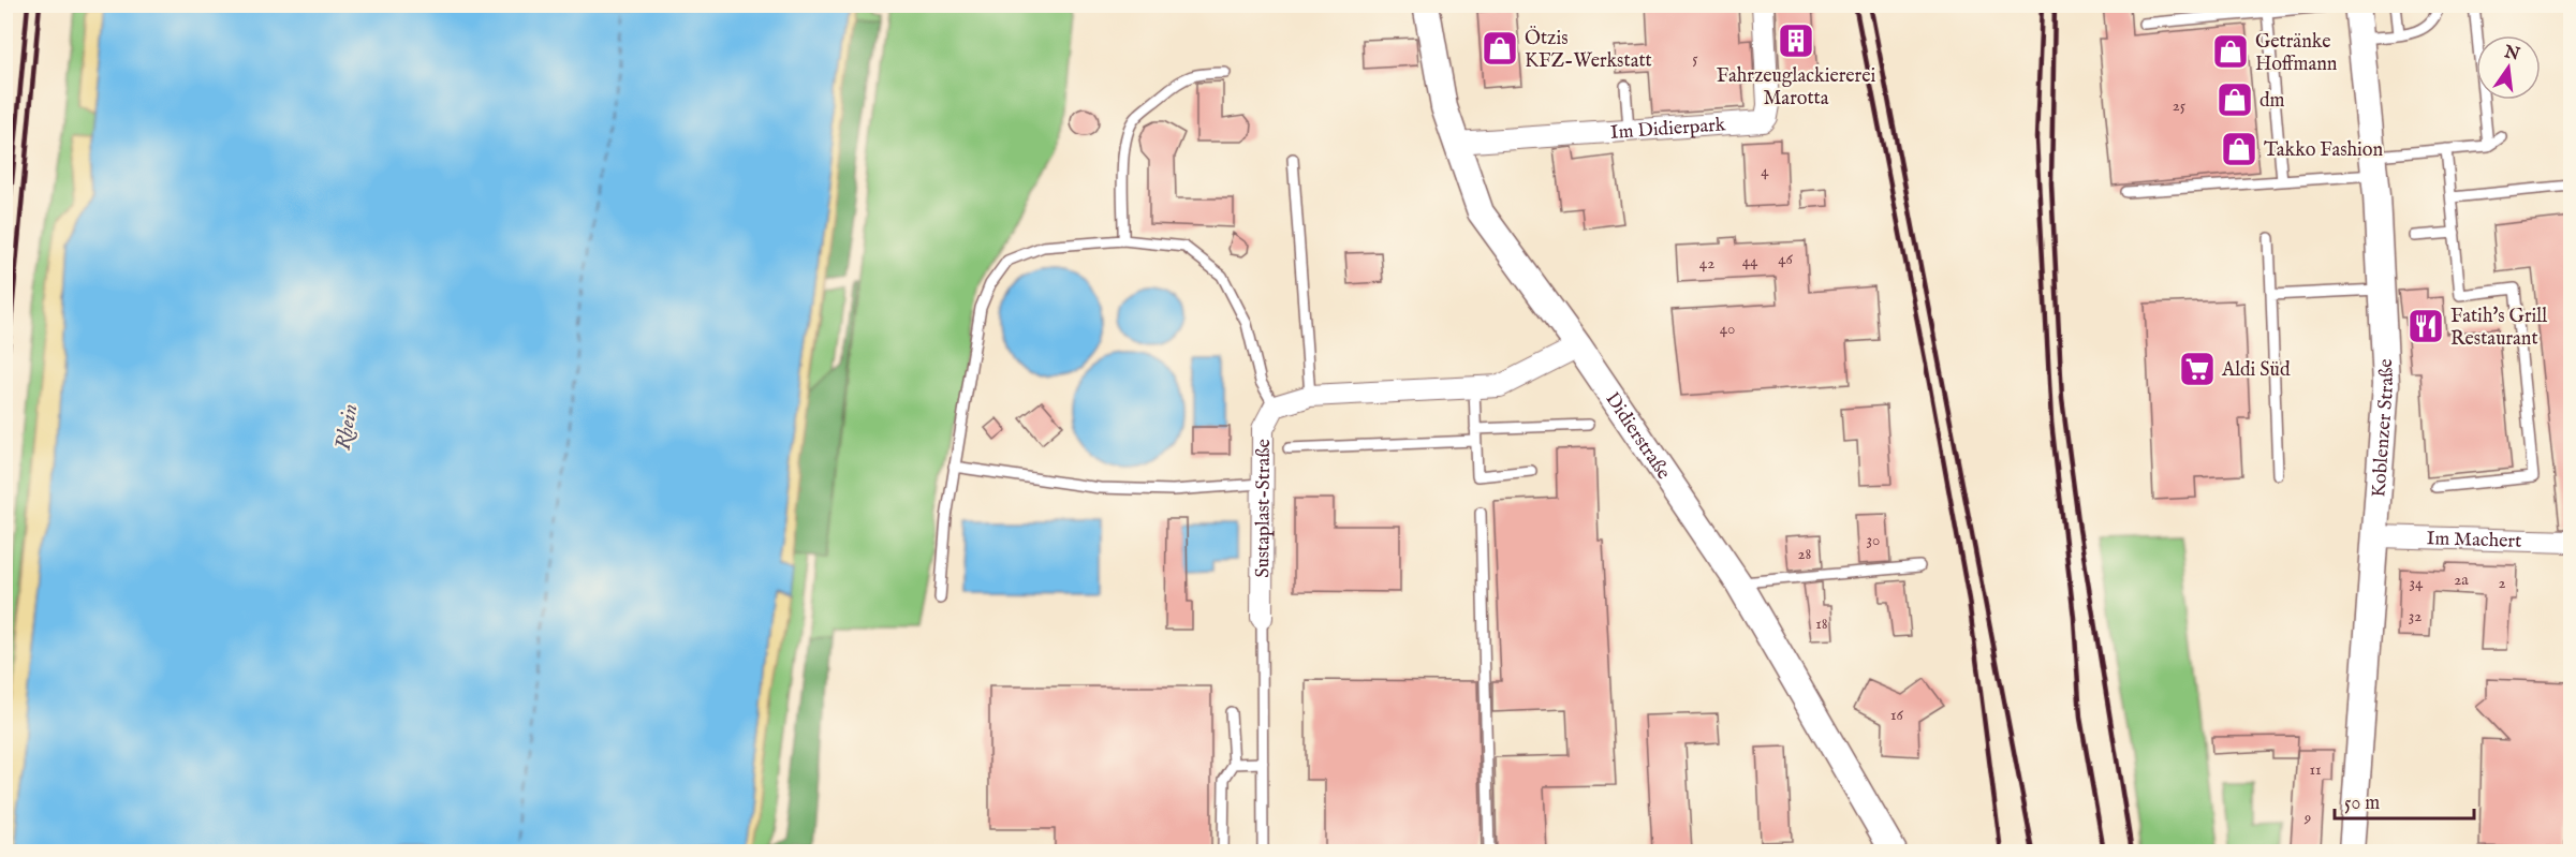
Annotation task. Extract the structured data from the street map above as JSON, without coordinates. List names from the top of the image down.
{
  "streets": {
    "street": [
      "Im Didierpark",
      "Koblenzer Straße",
      "Didierstraße",
      "Sustaplast-Straße",
      "Im Machert"
    ]
  },
  "crossings": [
    ["Im Didierpark", "Didierstraße"],
    ["Koblenzer Straße", "Im Machert"]
  ],
  "water": ["Rhein"],
  "places": {
    "building": ["Fahrzeuglackiererei Marotta"],
    "shop": [
      "Ötzis KFZ-Werkstatt",
      "Getränke Hoffmann",
      "dm",
      "Takko Fashion"
    ],
    "restaurant": ["Fatih's Grill Restaurant"],
    "supermarket": ["Aldi Süd"]
  },
  "house_numbers": [
    "5",
    "25",
    "4",
    "46",
    "44",
    "42",
    "40",
    "30",
    "28",
    "2a",
    "34",
    "2",
    "32",
    "18",
    "16",
    "11",
    "9"
  ],
  "scale_bar": "50 m",
  "north": "top"
}
